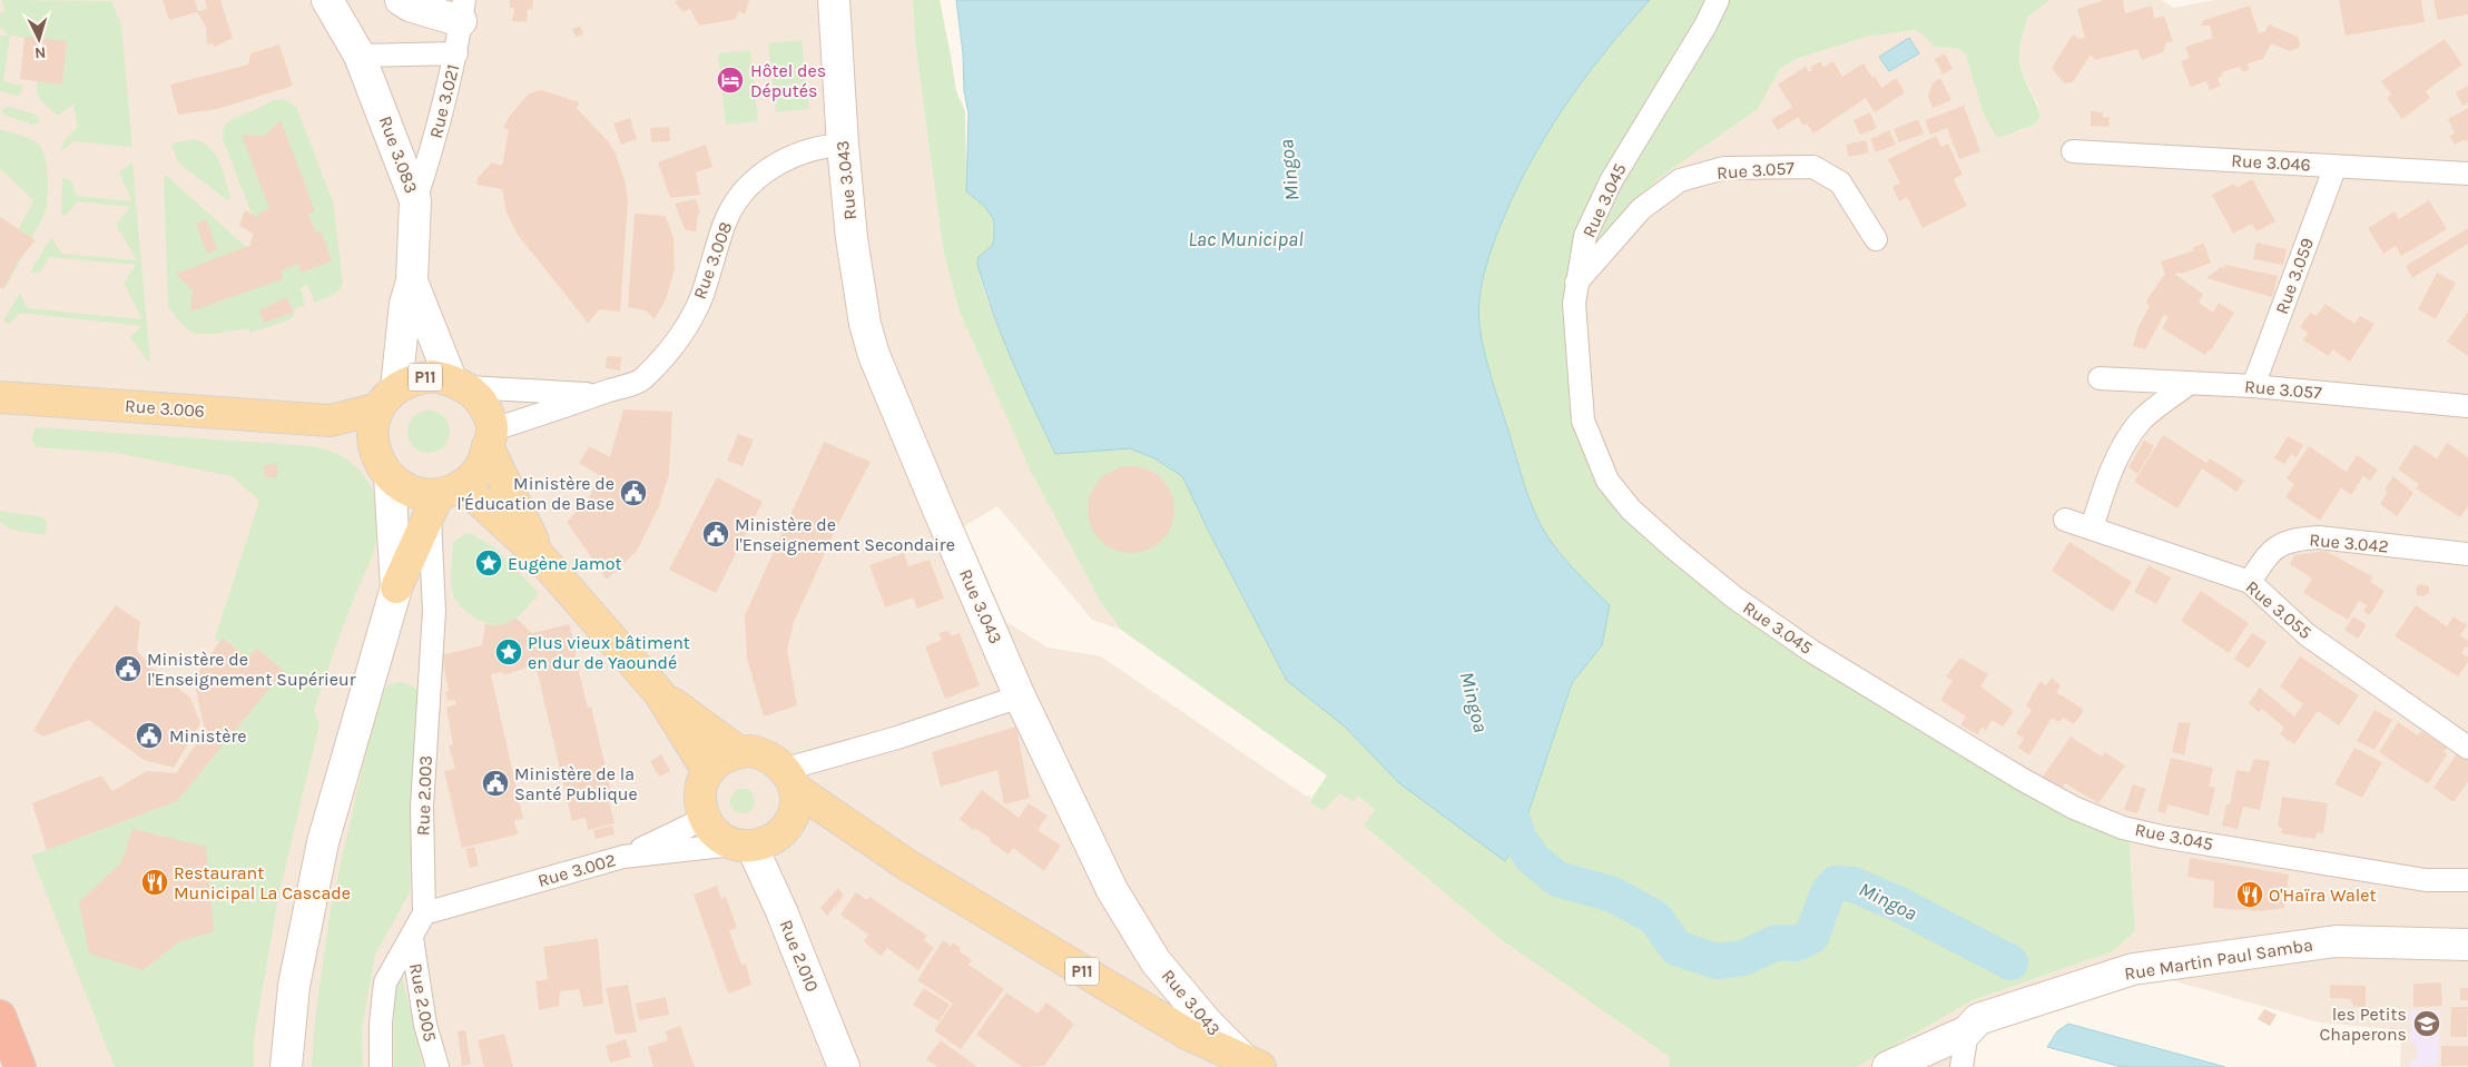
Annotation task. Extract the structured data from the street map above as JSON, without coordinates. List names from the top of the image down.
{
  "streets": {
    "main road": [
      "Rue 3.083",
      "Rue 3.043",
      "P11",
      "Rue 3.006",
      "Rue 2.010",
      "Rue Martin Paul Samba"
    ],
    "street": [
      "Rue 3.021",
      "Rue 3.046",
      "Rue 3.057",
      "Rue 3.045",
      "Rue 3.008",
      "Rue 3.059",
      "Rue 3.042",
      "Rue 3.055",
      "Rue 2.003",
      "Rue 3.002",
      "Rue 2.005"
    ]
  },
  "crossings": [
    ["Rue 3.021", "Rue 3.083"],
    ["Rue 3.083", "Rue 3.008"],
    ["Rue 3.083", "P11"],
    ["Rue 3.083", "Rue 2.003"],
    ["Rue 3.046", "Rue 3.059"],
    ["Rue 3.057", "Rue 3.045"],
    ["Rue 3.057", "Rue 3.059"],
    ["Rue 3.043", "Rue 3.008"],
    ["Rue 3.043", "P11"],
    ["Rue 3.043", "Rue 3.002"],
    ["Rue 3.008", "P11"],
    ["Rue 3.008", "Rue 2.003"],
    ["P11", "Rue 3.006"],
    ["P11", "Rue 2.003"],
    ["P11", "Rue 3.002"],
    ["P11", "Rue 2.010"],
    ["Rue 3.042", "Rue 3.055"],
    ["Rue 2.003", "Rue 3.002"],
    ["Rue 2.003", "Rue 2.005"],
    ["Rue 3.002", "Rue 2.010"]
  ],
  "water": ["Mingoa", "Lac Municipal"],
  "places": {
    "hotel": ["Hôtel des Députés"],
    "public building": [
      "Ministère de l'Éducation de Base",
      "Ministère de l'Enseignement Secondaire",
      "Ministère de l'Enseignement Supérieur",
      "Ministère",
      "Ministère de la Santé Publique"
    ],
    "place": ["Eugène Jamot", "Plus vieux bâtiment en dur de Yaoundé"],
    "restaurant": ["Restaurant Municipal La Cascade", "O'Haïra Walet"],
    "school or university": ["les Petits Chaperons"]
  },
  "north": "bottom"
}
